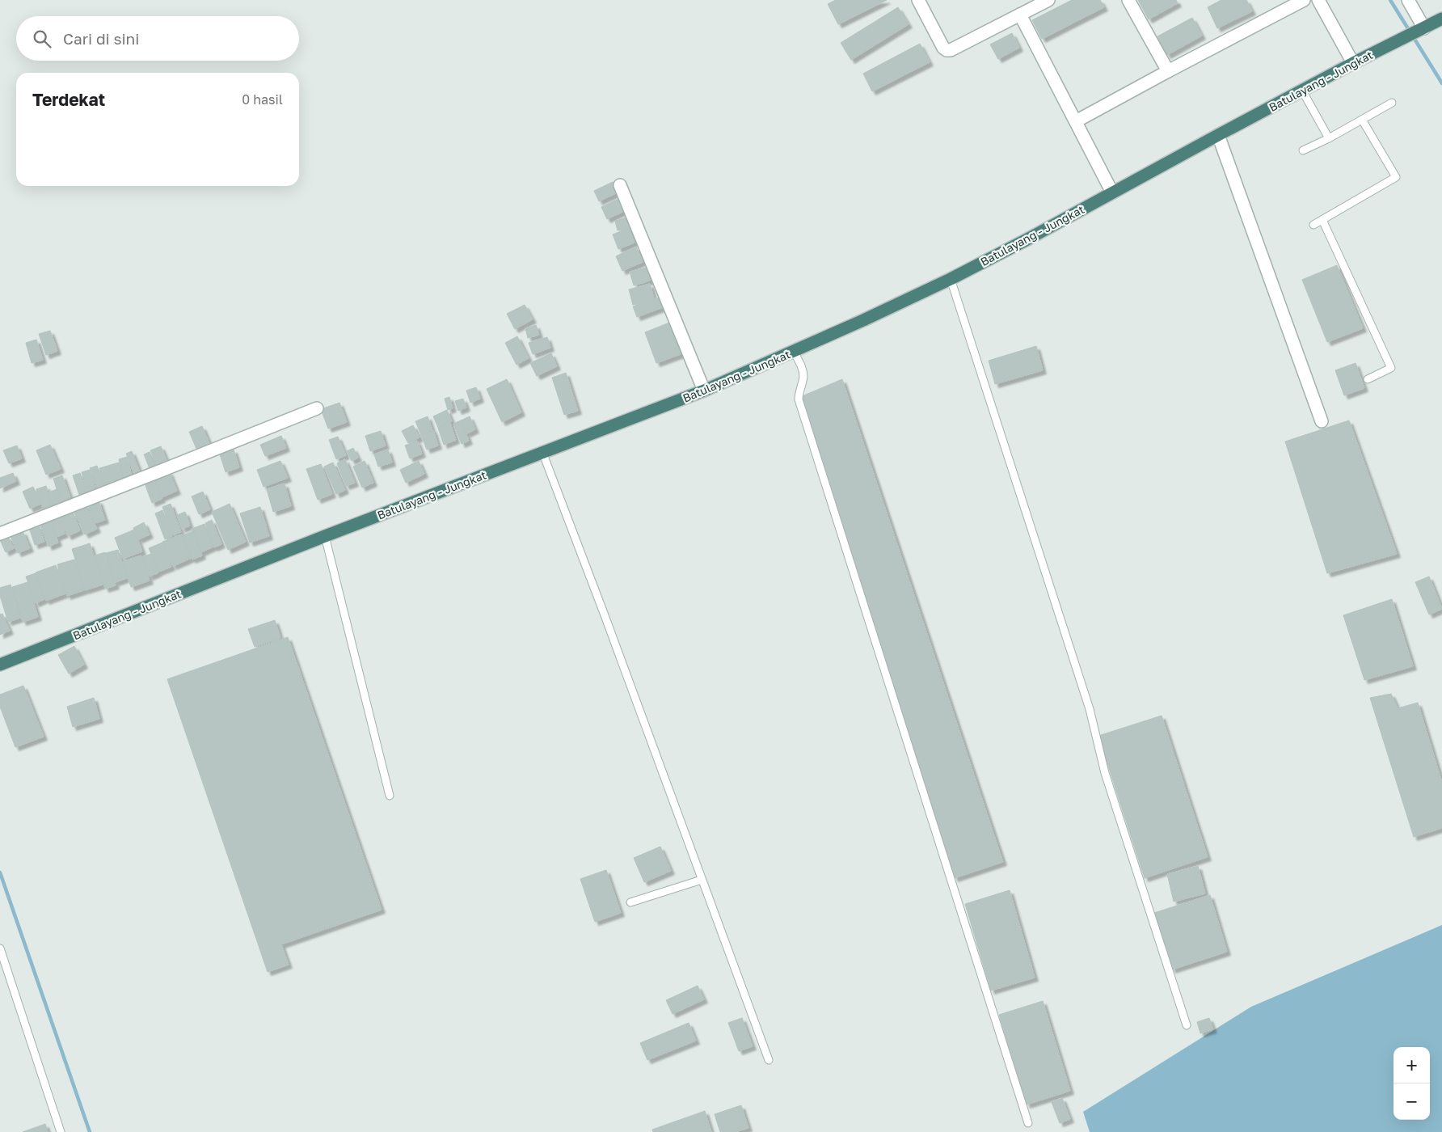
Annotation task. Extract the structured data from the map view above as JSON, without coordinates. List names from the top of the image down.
{
  "streets": {
    "highway": ["Batulayang - Jungkat"]
  },
  "page": {
    "search": "Cari di sini",
    "heading": ["Terdekat", "0 hasil"],
    "map_buttons": ["+", "−"]
  }
}
